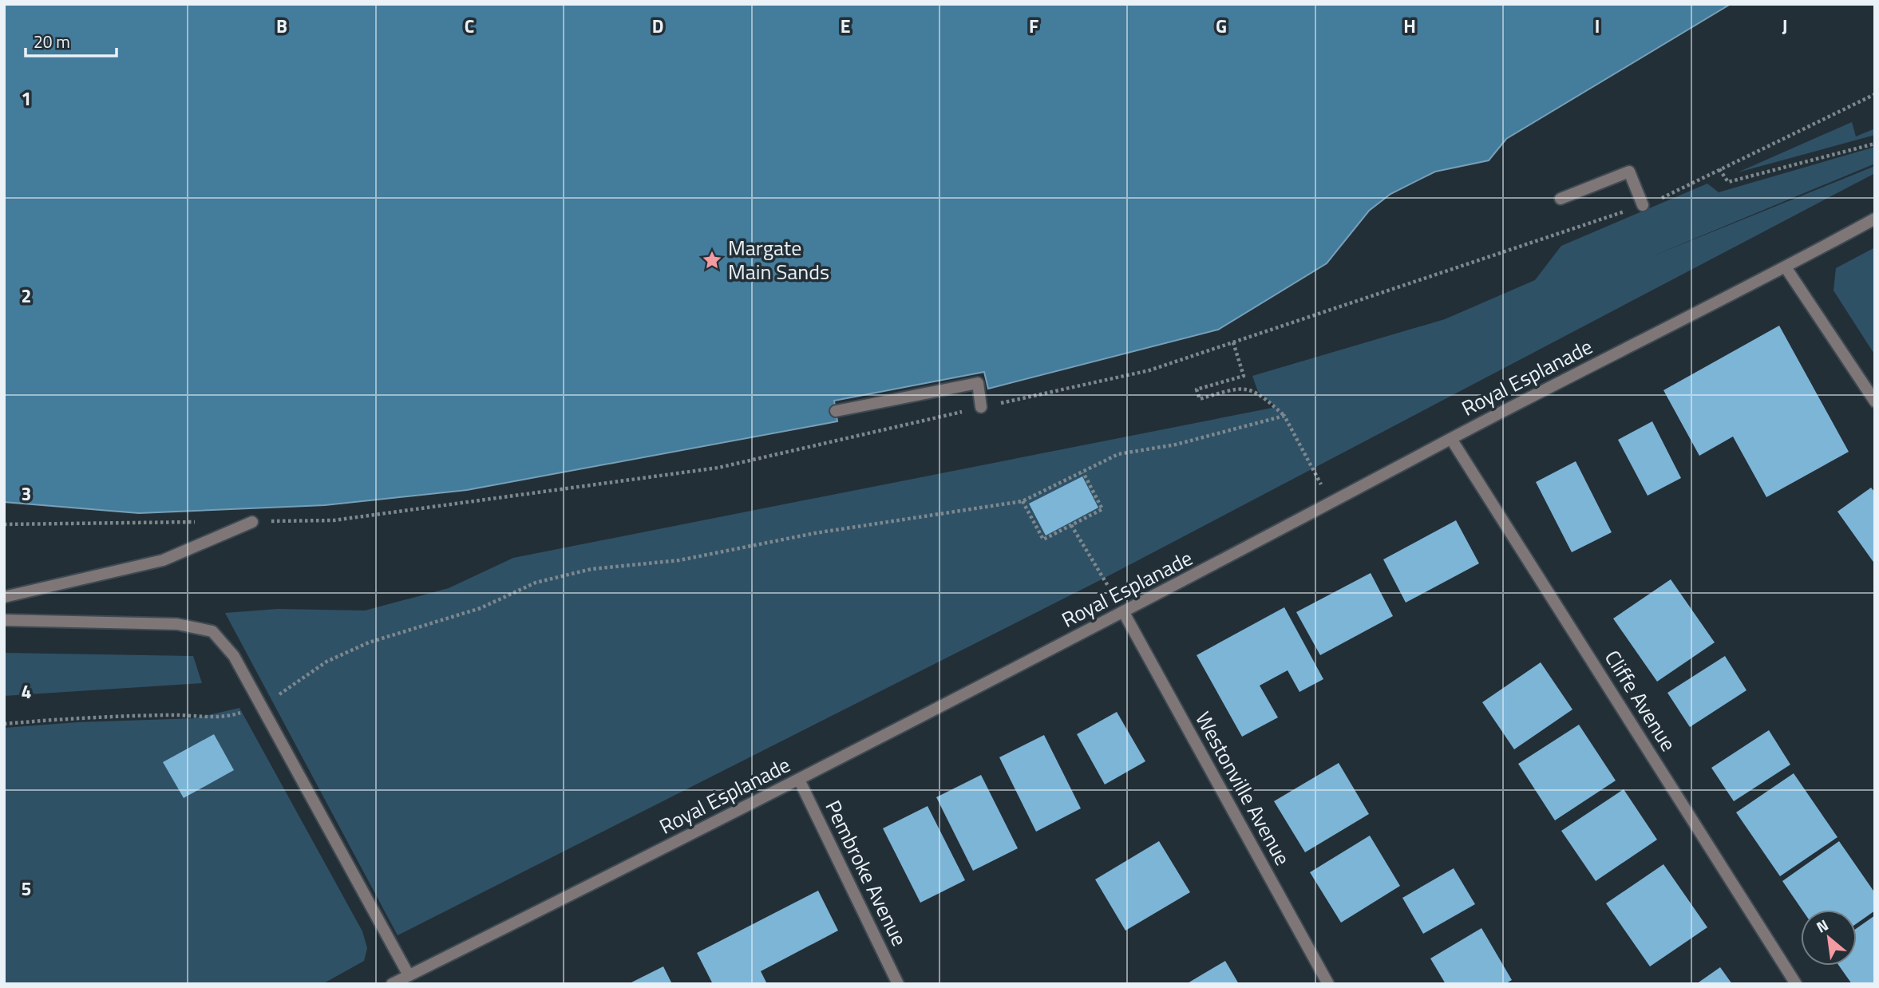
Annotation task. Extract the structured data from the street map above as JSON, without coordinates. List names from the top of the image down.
{
  "streets": {
    "street": [
      "Royal Esplanade",
      "Cliffe Avenue",
      "Westonville Avenue",
      "Pembroke Avenue"
    ]
  },
  "crossings": [
    ["Royal Esplanade", "Cliffe Avenue"],
    ["Royal Esplanade", "Westonville Avenue"],
    ["Royal Esplanade", "Pembroke Avenue"]
  ],
  "places": {
    "place": ["Margate Main Sands"]
  },
  "scale_bar": "20 m",
  "north": "top left",
  "grid": {
    "columns": [
      "B",
      "C",
      "D",
      "E",
      "F",
      "G",
      "H",
      "I",
      "J"
    ],
    "rows": [
      "1",
      "2",
      "3",
      "4",
      "5"
    ]
  }
}
